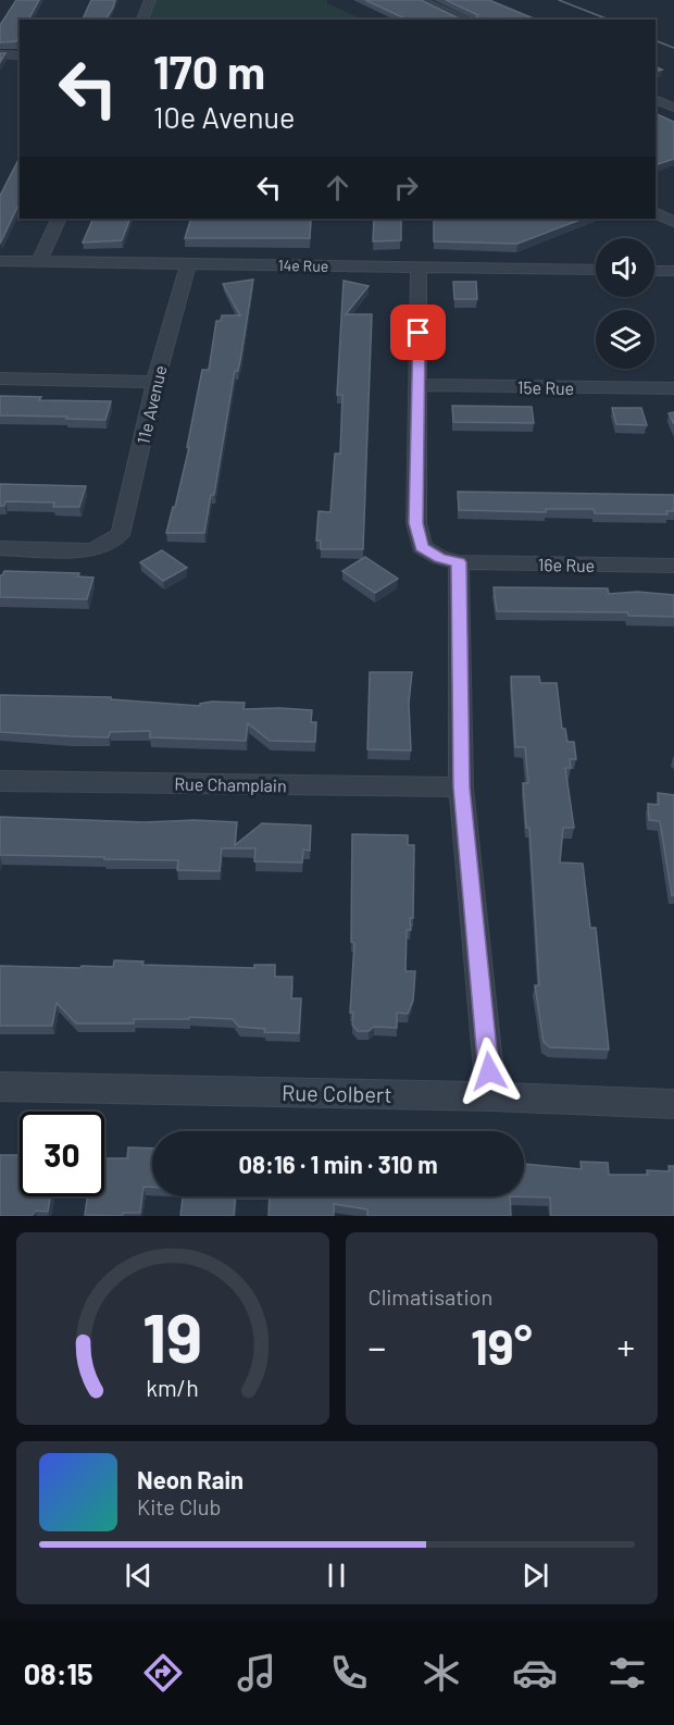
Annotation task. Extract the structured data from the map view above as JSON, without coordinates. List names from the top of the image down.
{
  "streets": {
    "street": [
      "14e Rue",
      "15e Rue",
      "11e Avenue",
      "16e Rue",
      "Rue Champlain",
      "Rue Colbert"
    ]
  },
  "crossings": [
    ["14e Rue", "11e Avenue"],
    ["15e Rue", "16e Rue"]
  ],
  "page": {
    "turn": ["170 m", "10e Avenue"],
    "limit": "30",
    "trip": "08:16 · 1 min · 310 m",
    "tile": "Climatisation",
    "heat": ["−", "19°", "+"],
    "song": ["Neon Rain", "Kite Club"],
    "tabs": "08:15",
    "gauge": ["19", "km/h"]
  }
}
